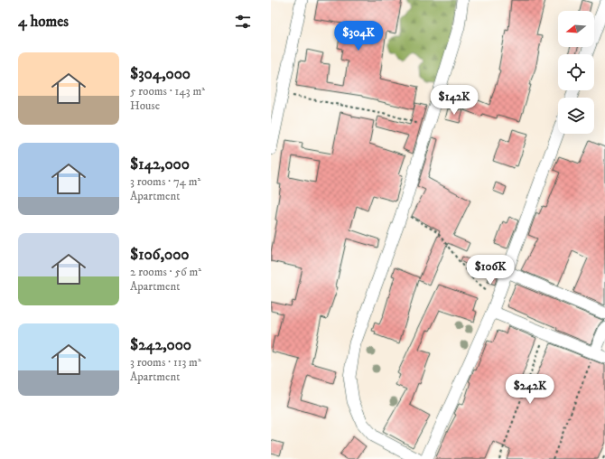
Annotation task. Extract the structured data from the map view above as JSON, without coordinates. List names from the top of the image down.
{
  "north": "left",
  "page": {
    "heading": "4 homes",
    "price": [
      "$304K",
      "$142K",
      "$106K",
      "$242K"
    ],
    "list": [
      {
        "name": "$304,000",
        "note": "5 rooms · 143 m² · House"
      },
      {
        "name": "$142,000",
        "note": "3 rooms · 74 m² · Apartment"
      },
      {
        "name": "$106,000",
        "note": "2 rooms · 56 m² · Apartment"
      },
      {
        "name": "$242,000",
        "note": "3 rooms · 113 m² · Apartment"
      }
    ]
  }
}
